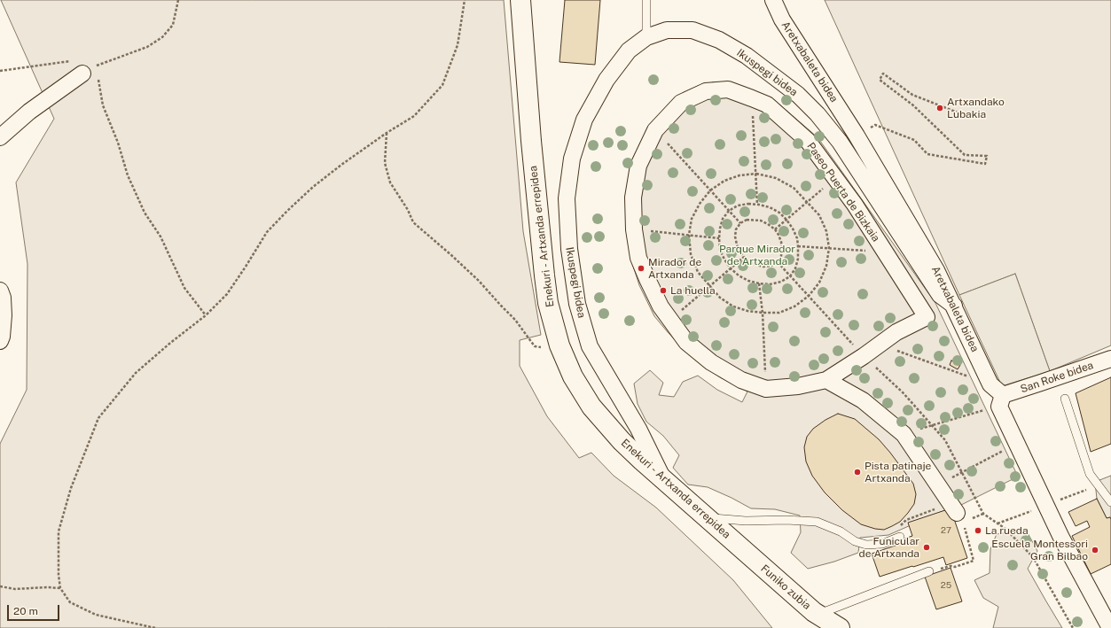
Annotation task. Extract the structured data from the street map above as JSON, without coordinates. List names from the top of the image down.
{
  "streets": {
    "street": [
      "Aretxabaleta bidea",
      "Ikuspegi bidea",
      "Paseo Puerta de Bizkaia",
      "Enekuri - Artxanda errepidea",
      "San Roke bidea",
      "Funiko zubia"
    ]
  },
  "crossings": [
    ["Aretxabaleta bidea", "Ikuspegi bidea"],
    ["Aretxabaleta bidea", "San Roke bidea"],
    ["Ikuspegi bidea", "Enekuri - Artxanda errepidea"],
    ["Enekuri - Artxanda errepidea", "Funiko zubia"]
  ],
  "parks": ["Parque Mirador de Artxanda"],
  "places": [
    "Artxandako Lubakia",
    "Mirador de Artxanda",
    "La huella",
    "Pista patinaje Artxanda",
    "La rueda",
    "Funicular de Artxanda",
    "Escuela Montessori Gran Bilbao"
  ],
  "house_numbers": ["27", "25"],
  "scale_bar": "20 m"
}
